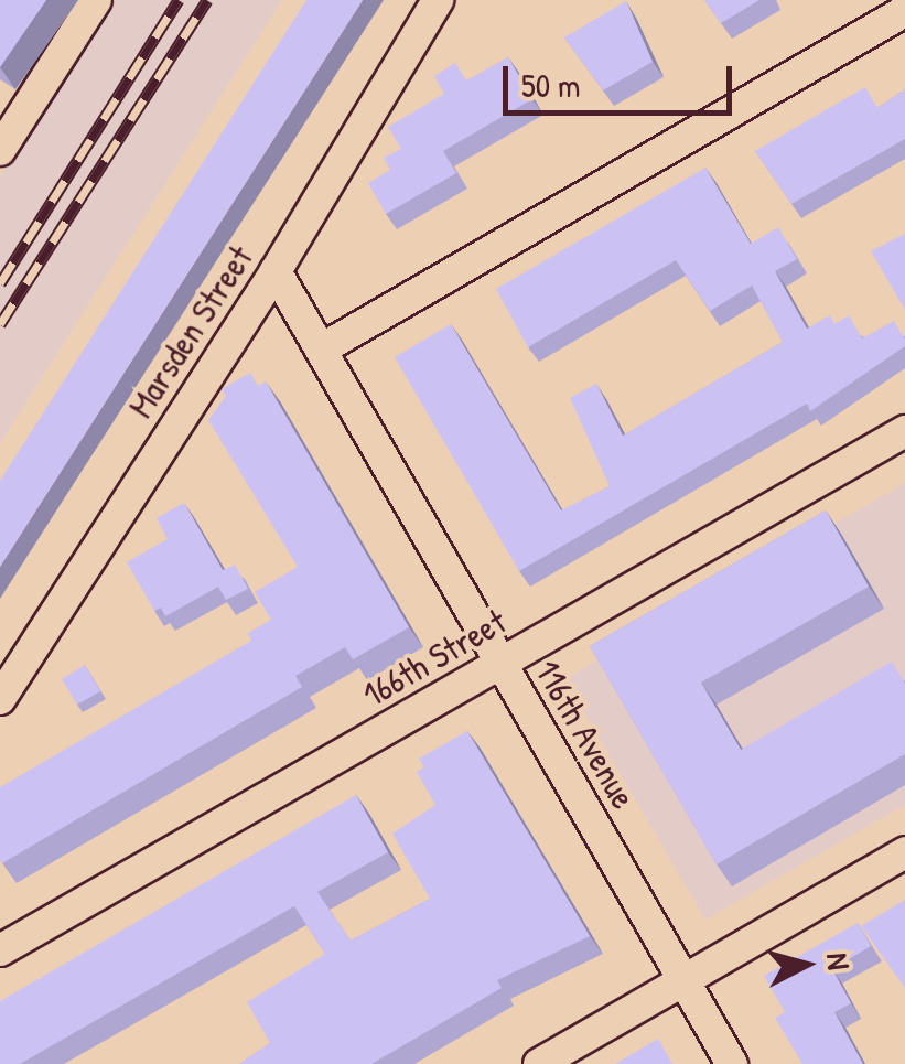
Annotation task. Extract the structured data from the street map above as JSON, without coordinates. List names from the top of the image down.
{
  "streets": {
    "street": ["Marsden Street", "166th Street", "116th Avenue"]
  },
  "crossings": [
    ["Marsden Street", "116th Avenue"],
    ["166th Street", "116th Avenue"]
  ],
  "scale_bar": "50 m",
  "north": "right"
}
